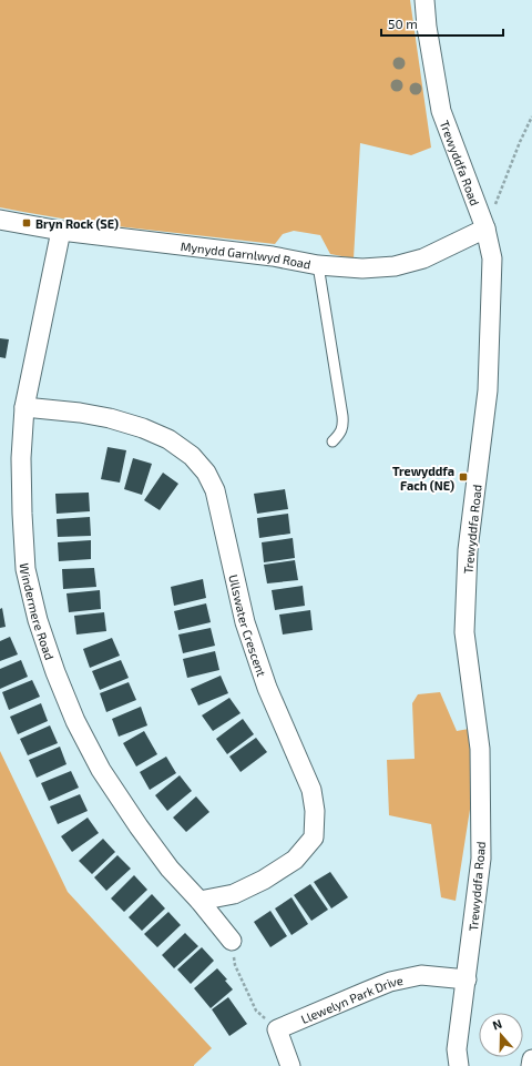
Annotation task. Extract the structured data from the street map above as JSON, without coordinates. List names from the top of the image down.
{
  "streets": {
    "street": [
      "Trewyddfa Road",
      "Mynydd Garnlwyd Road",
      "Windermere Road",
      "Ullswater Crescent",
      "Llewelyn Park Drive"
    ]
  },
  "crossings": [
    ["Trewyddfa Road", "Mynydd Garnlwyd Road"],
    ["Trewyddfa Road", "Llewelyn Park Drive"],
    ["Mynydd Garnlwyd Road", "Windermere Road"],
    ["Windermere Road", "Ullswater Crescent"]
  ],
  "places": {
    "transit": ["Bryn Rock (SE)", "Trewyddfa Fach (NE)"]
  },
  "scale_bar": "50 m",
  "north": "top"
}
